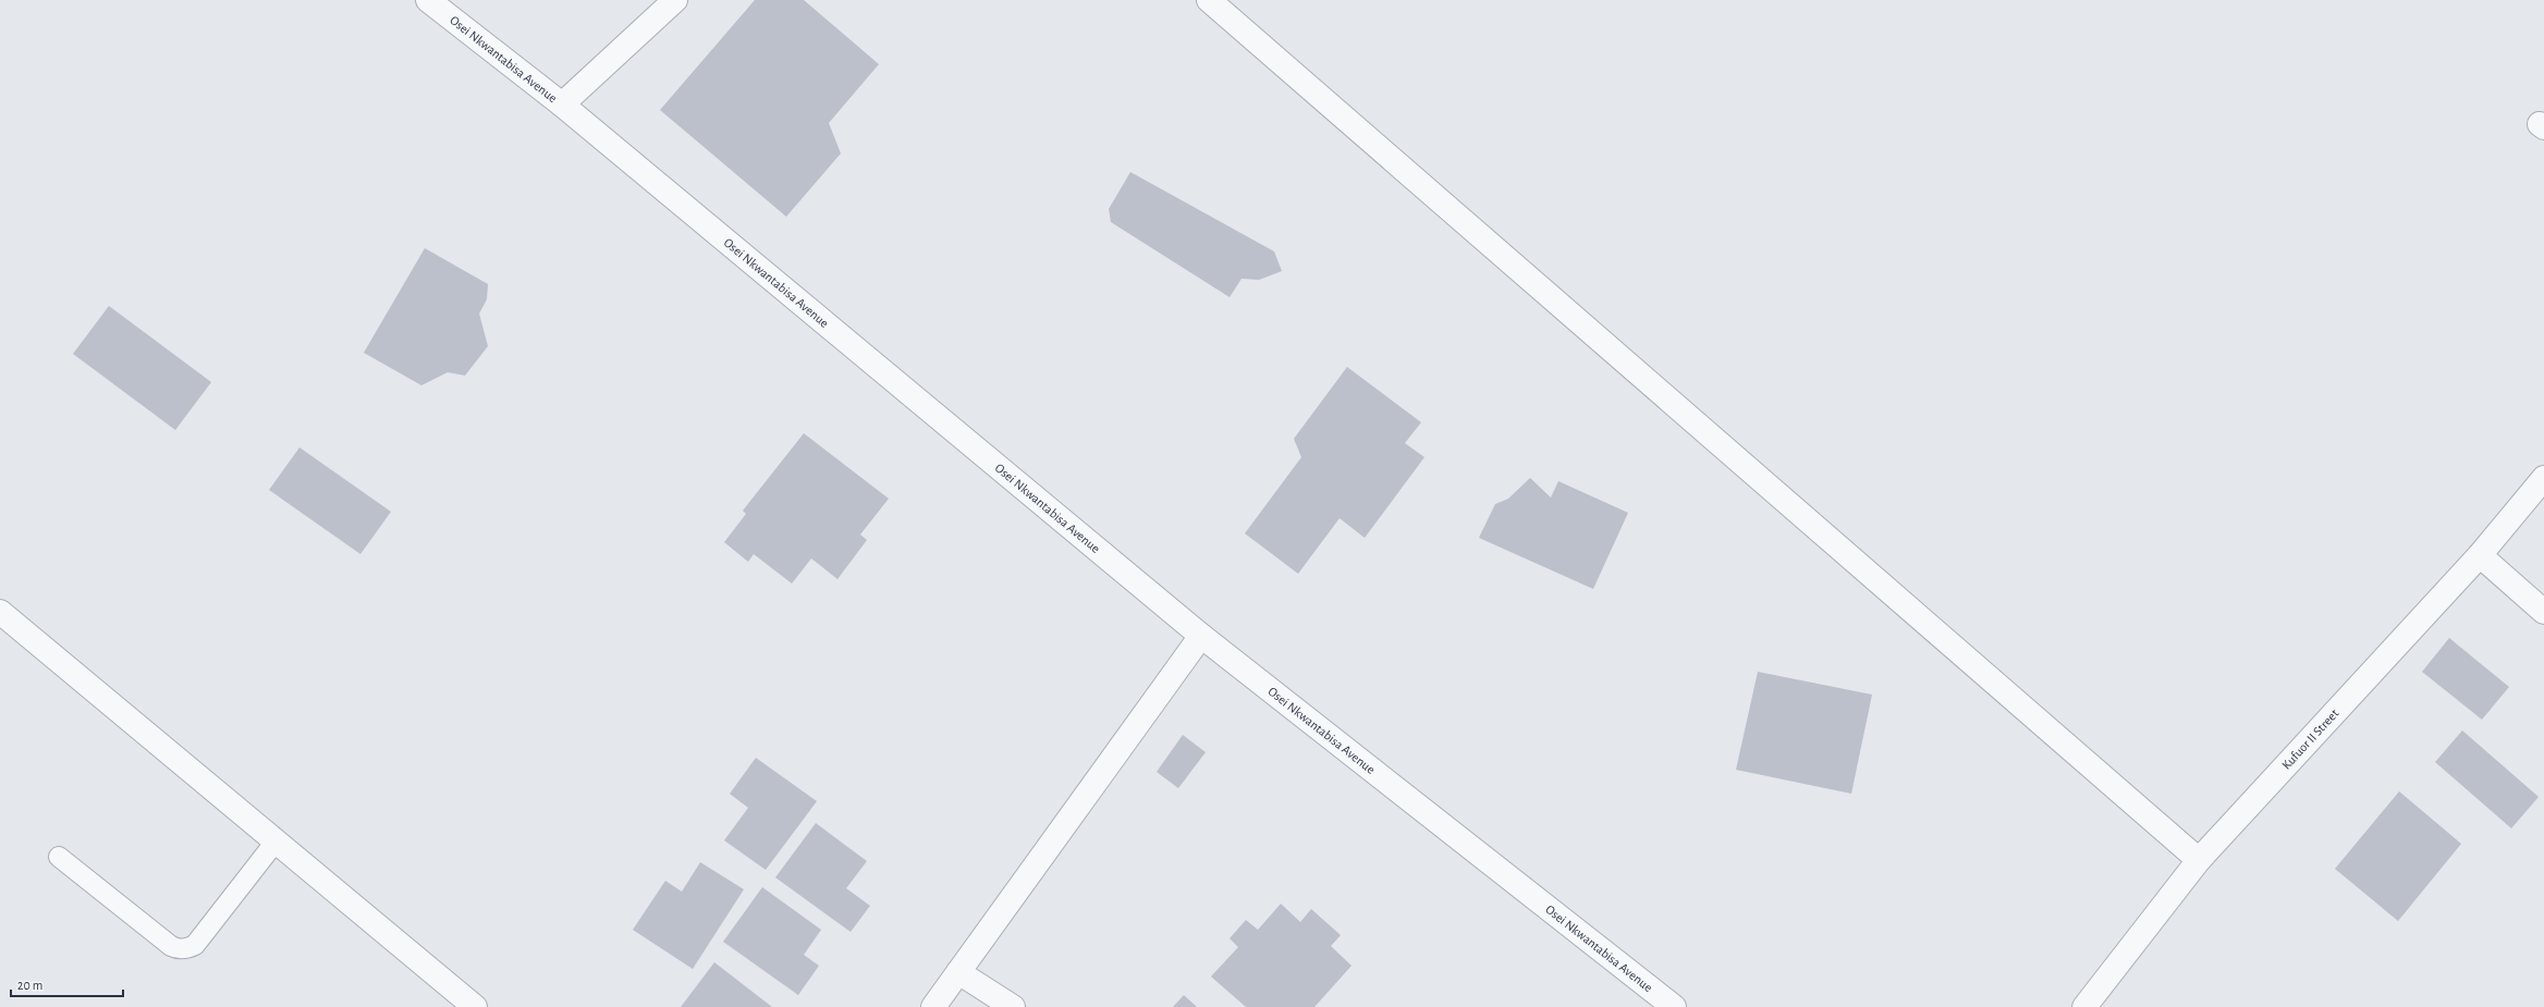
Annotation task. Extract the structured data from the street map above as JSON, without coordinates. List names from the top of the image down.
{
  "streets": {
    "street": ["Osei Nkwantabisa Avenue", "Kufuor II Street"]
  },
  "scale_bar": "20 m"
}
